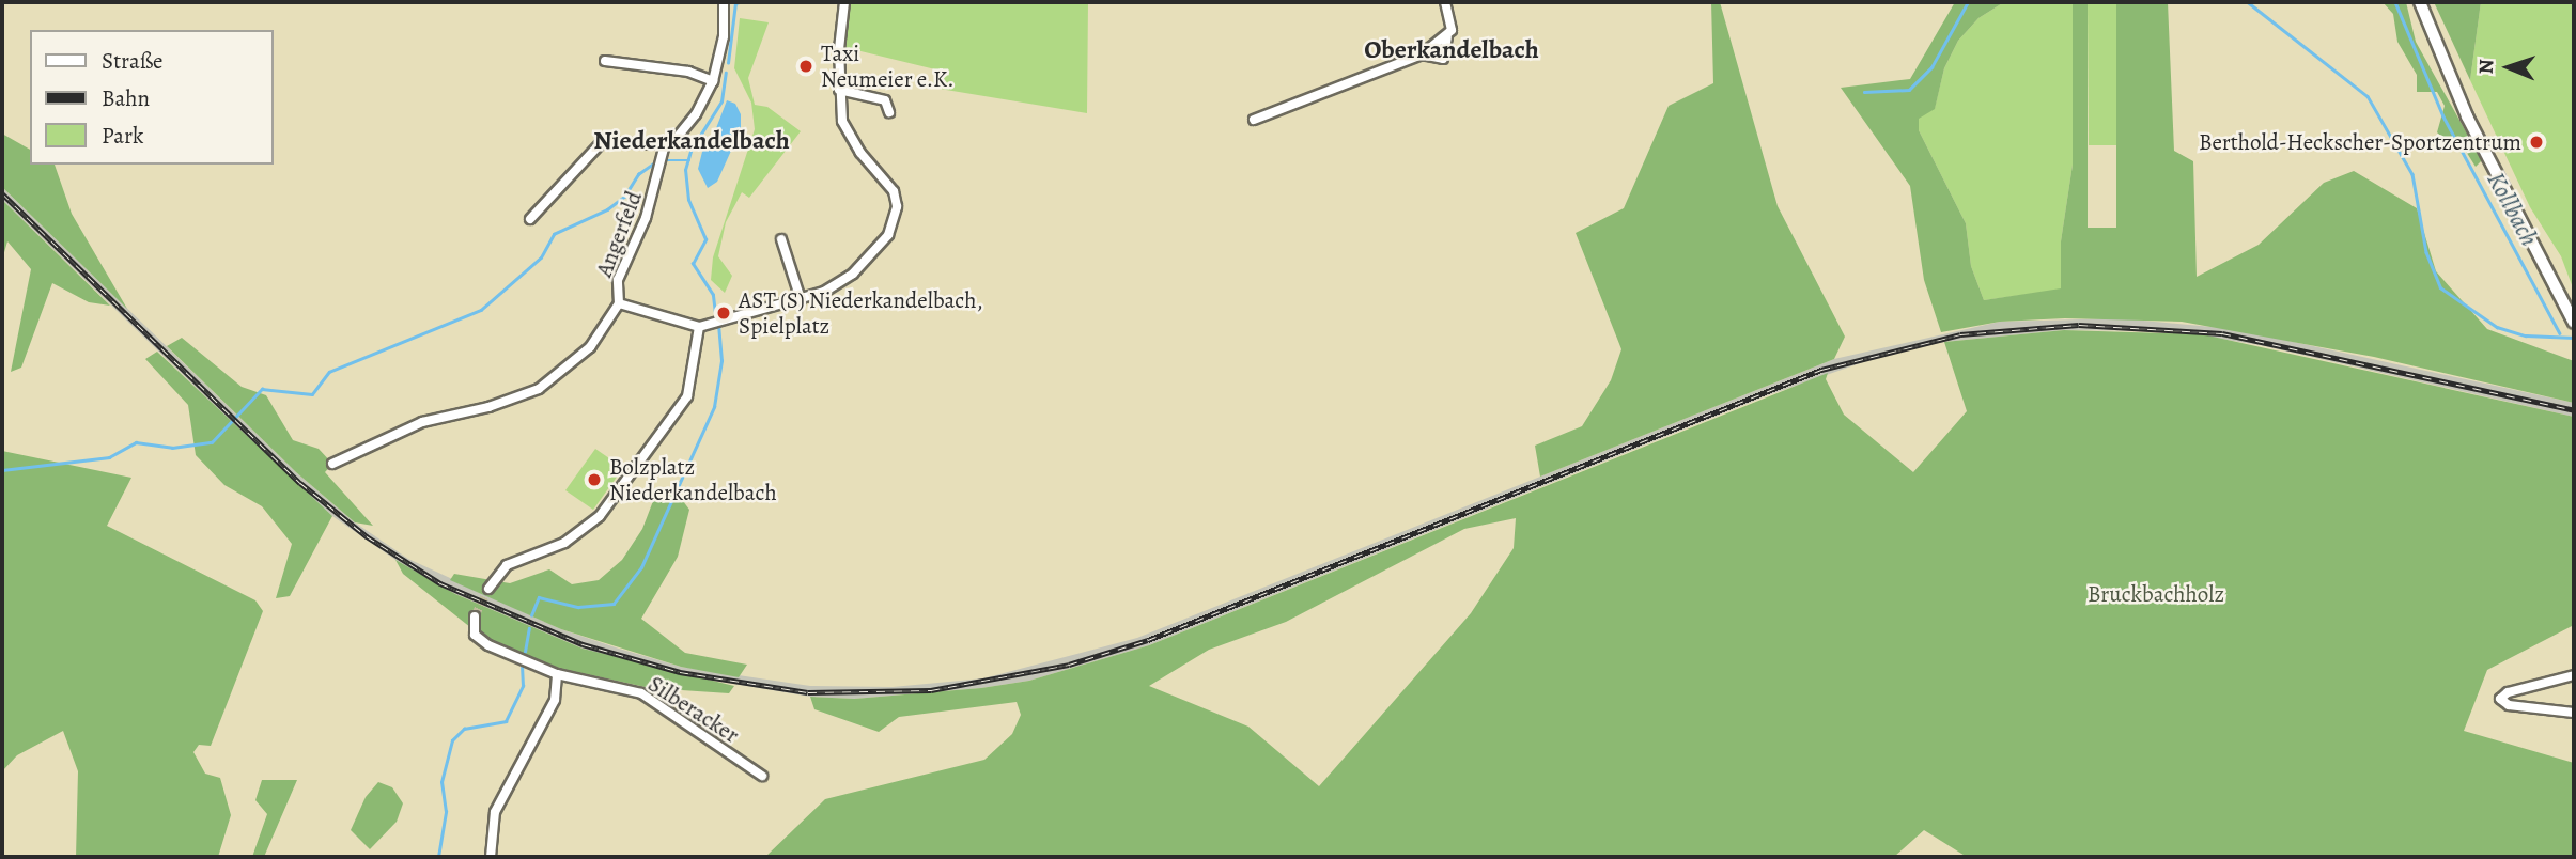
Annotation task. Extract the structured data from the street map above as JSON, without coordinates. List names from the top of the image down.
{
  "streets": {
    "street": ["Angerfeld", "Silberacker"]
  },
  "districts": ["Oberkandelbach", "Niederkandelbach"],
  "water": ["Kollbach"],
  "parks": ["Bruckbachholz"],
  "places": [
    "Taxi Neumeier e.K.",
    "Berthold-Heckscher-Sportzentrum",
    "AST (S) Niederkandelbach, Spielplatz",
    "Bolzplatz Niederkandelbach"
  ],
  "legend": ["Straße", "Bahn", "Park"],
  "north": "left"
}
